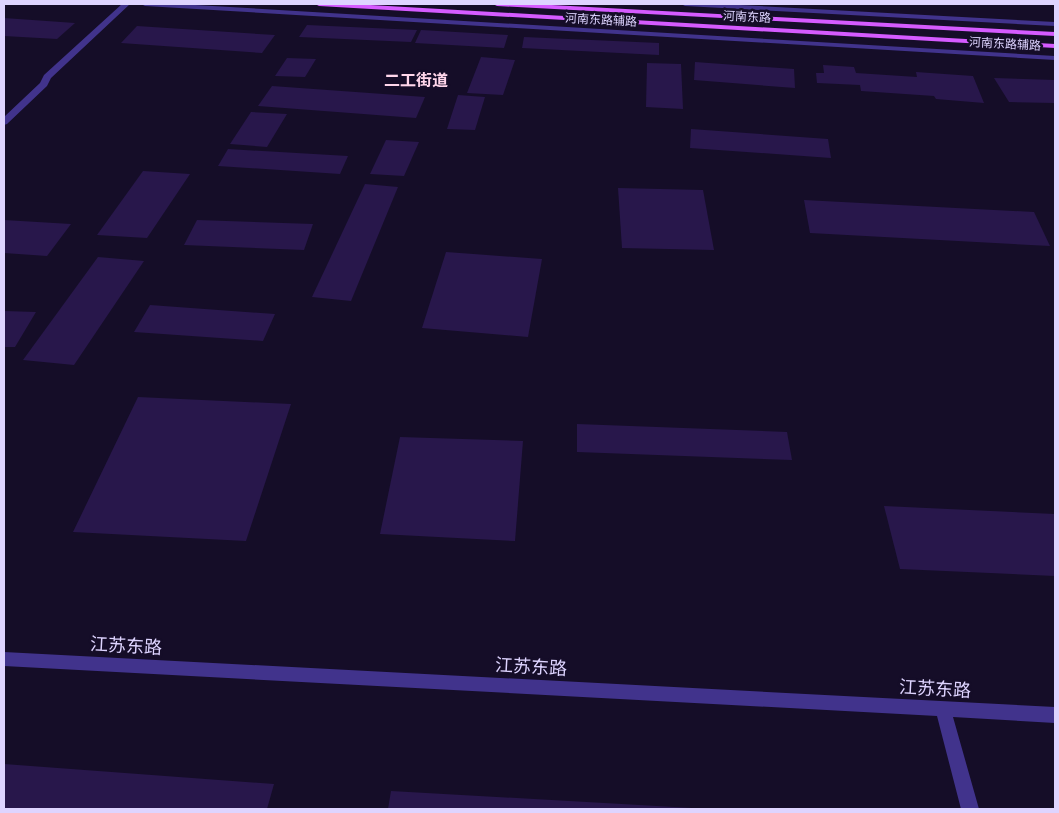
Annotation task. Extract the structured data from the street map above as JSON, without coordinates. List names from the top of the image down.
{
  "streets": {
    "main road": ["河南东路"],
    "street": ["河南东路辅路", "江苏东路"]
  },
  "districts": ["二工街道"]
}
